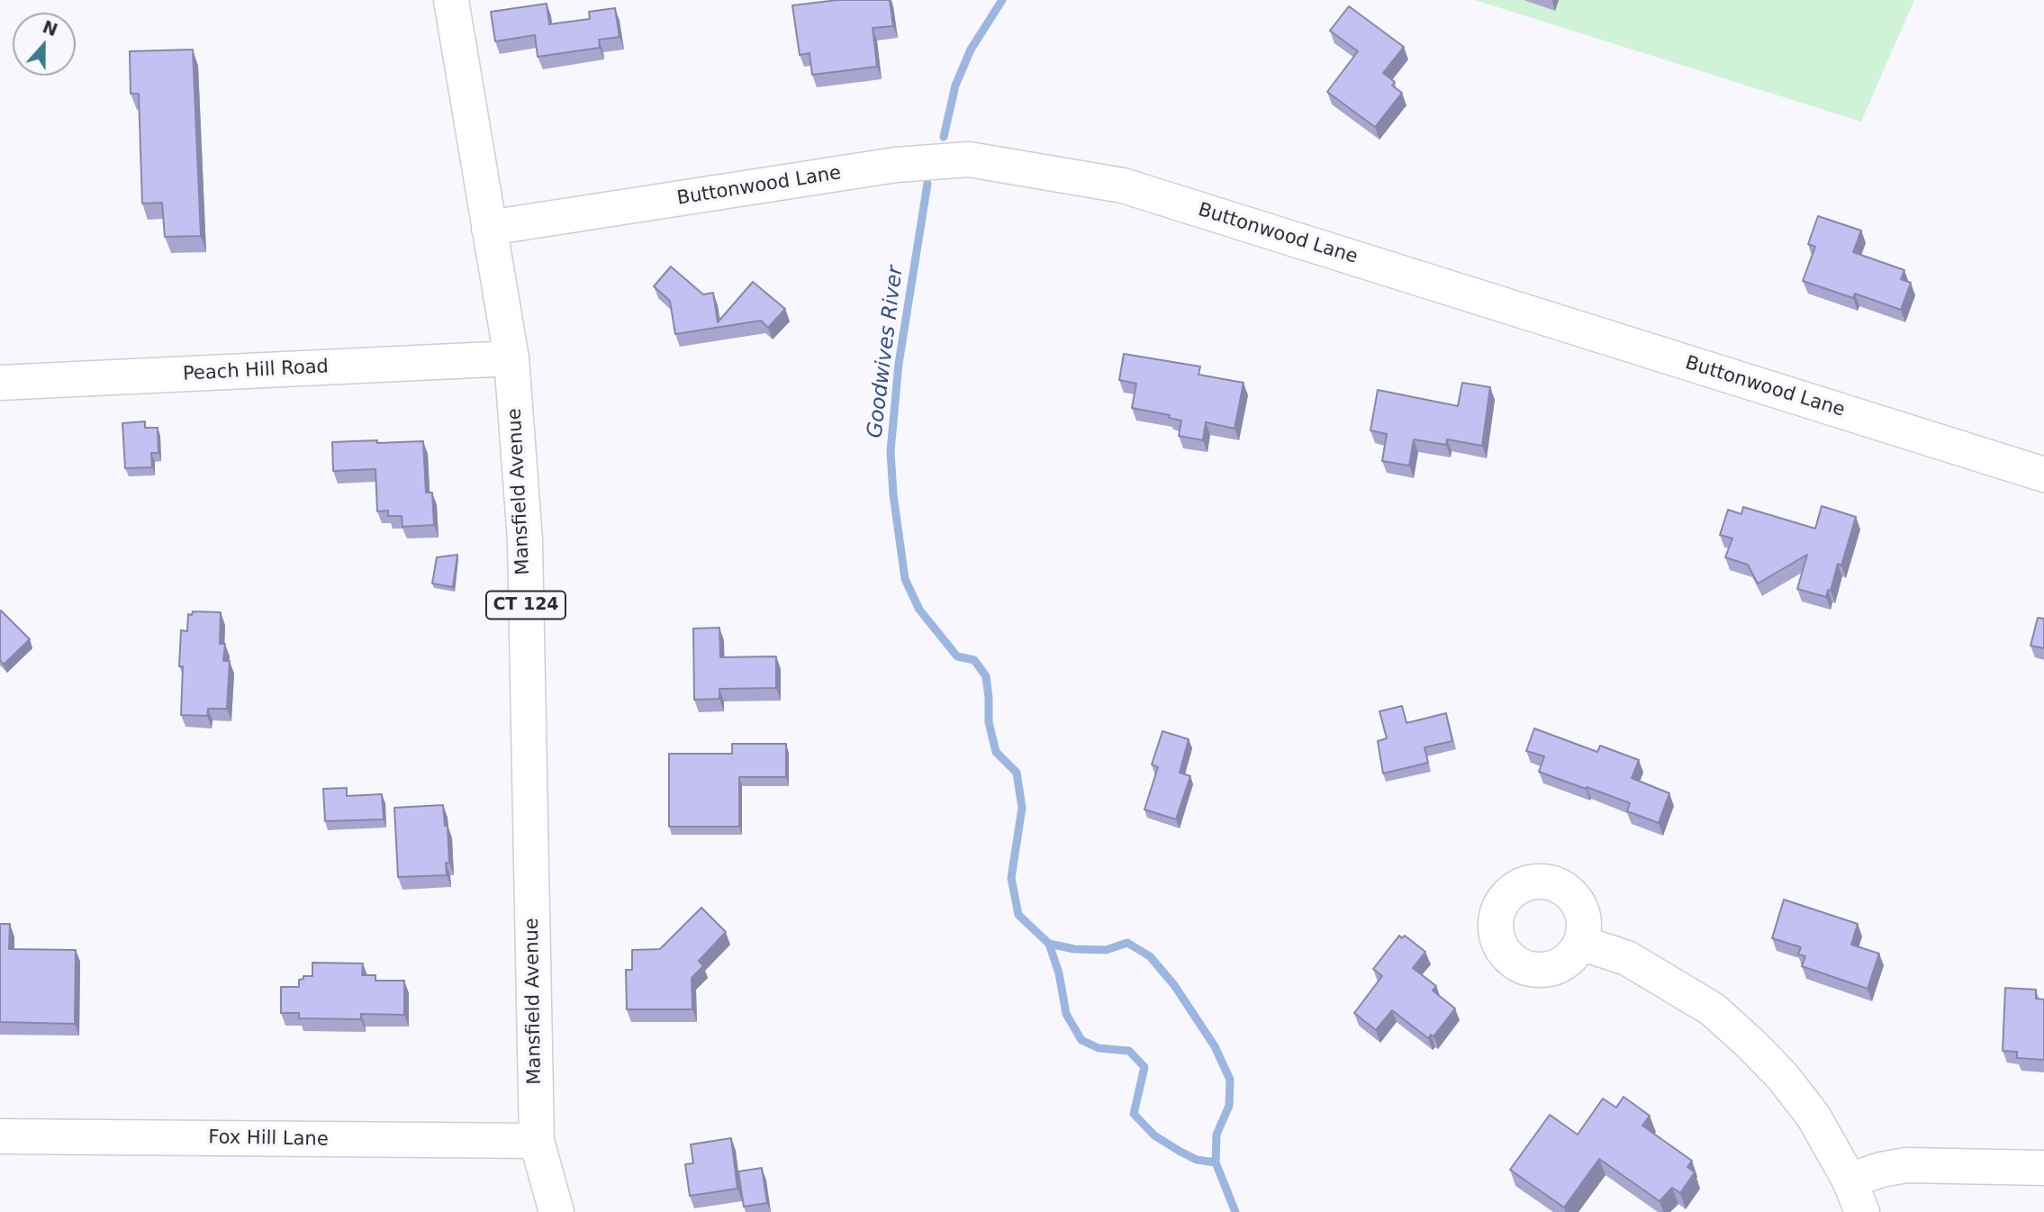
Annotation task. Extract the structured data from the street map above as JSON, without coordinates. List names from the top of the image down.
{
  "streets": {
    "street": [
      "Buttonwood Lane",
      "Peach Hill Road",
      "Mansfield Avenue",
      "CT 124",
      "Fox Hill Lane"
    ]
  },
  "crossings": [
    ["Buttonwood Lane", "Mansfield Avenue"],
    ["Peach Hill Road", "Mansfield Avenue"],
    ["Mansfield Avenue", "Fox Hill Lane"]
  ],
  "water": ["Goodwives River"],
  "north": "top"
}
